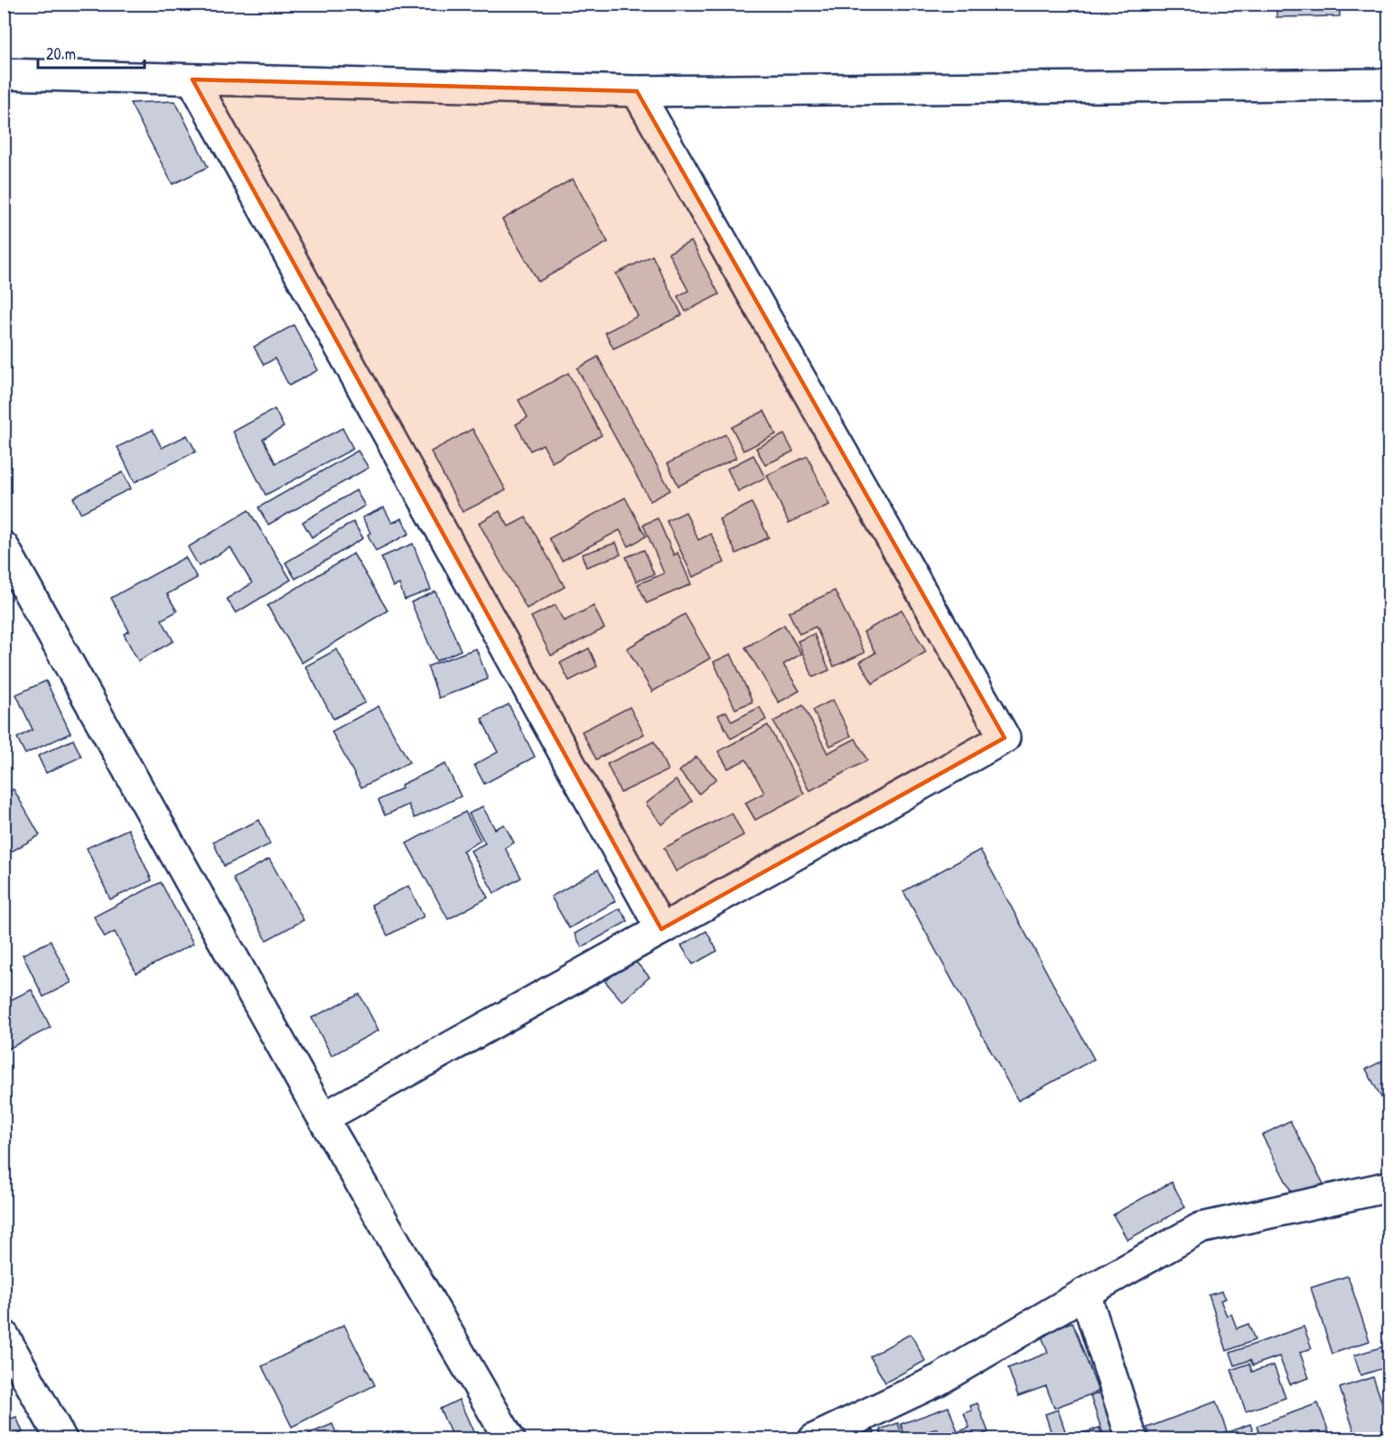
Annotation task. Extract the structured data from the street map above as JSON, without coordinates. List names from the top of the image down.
{
  "scale_bar": "20 m"
}
